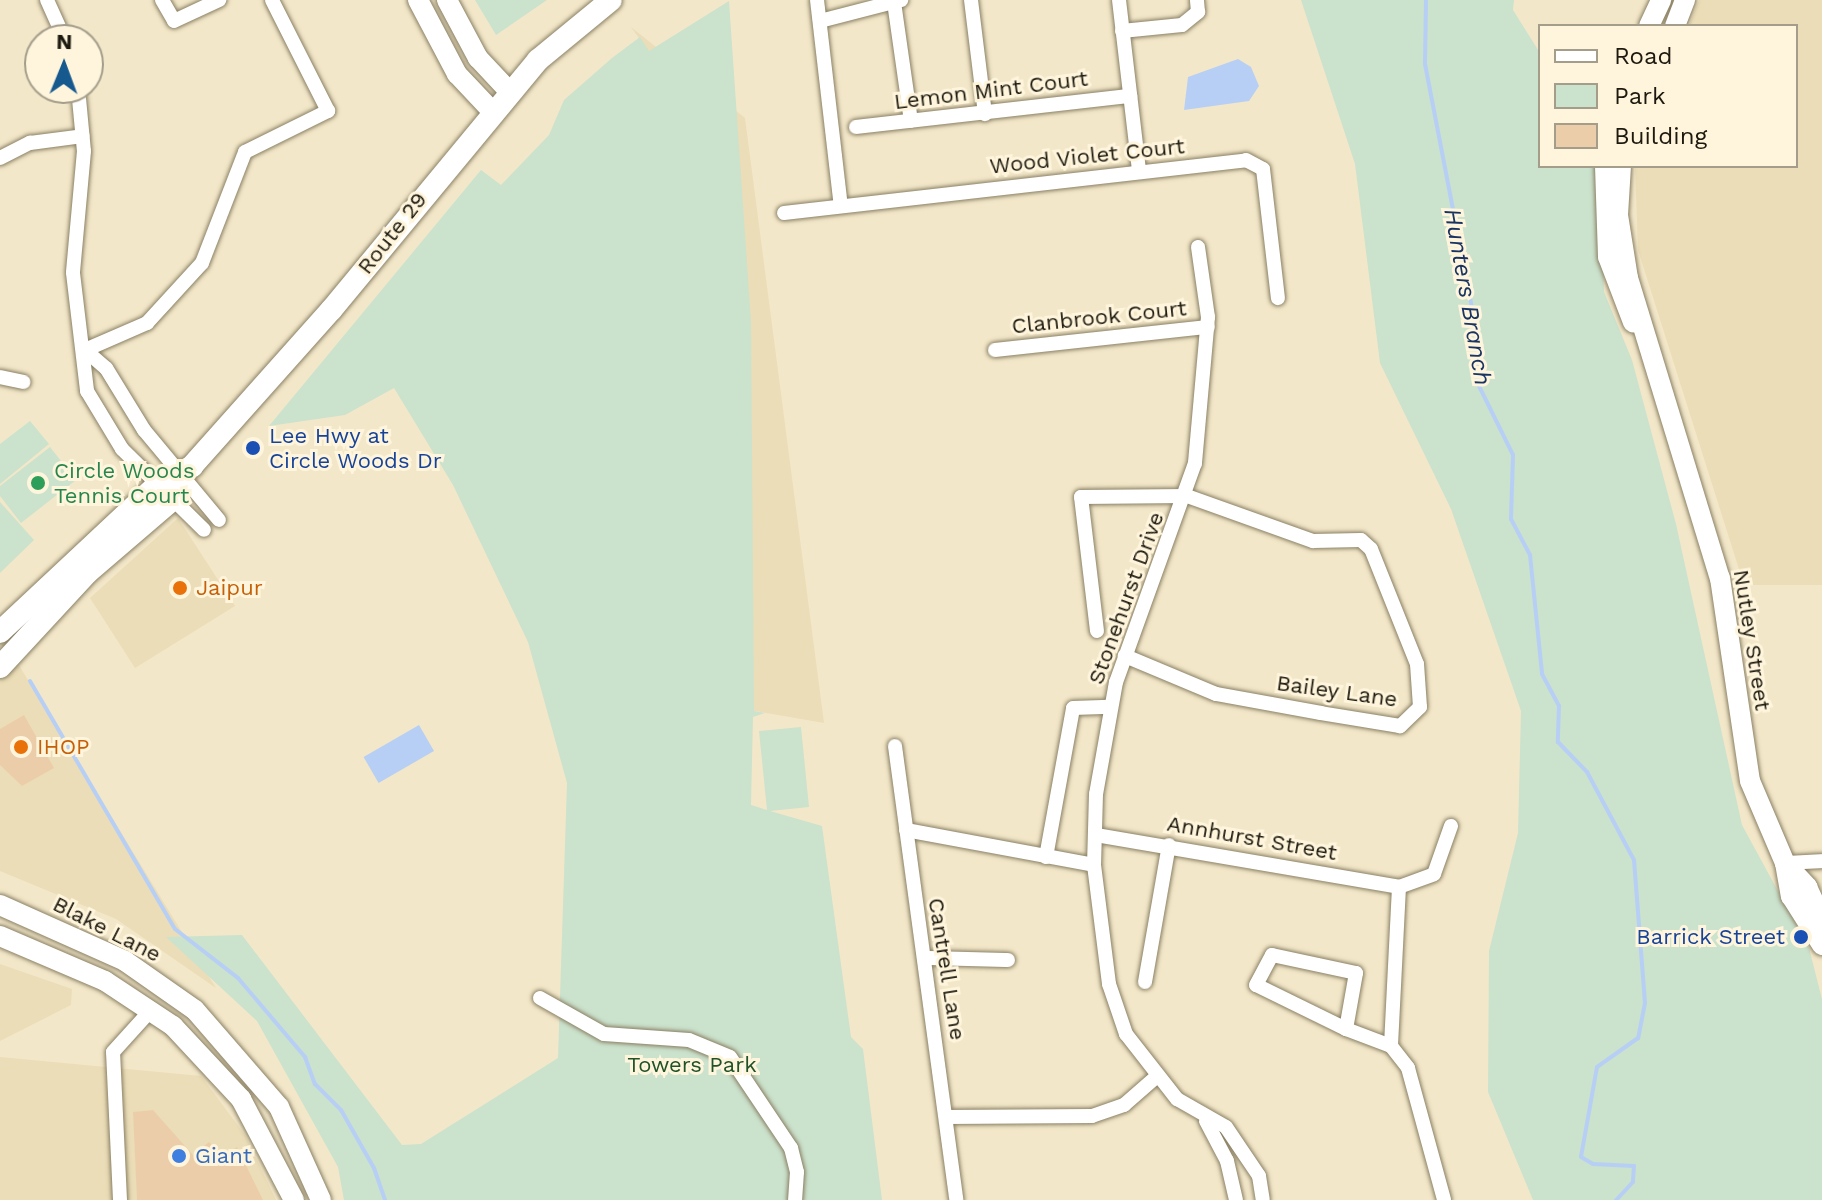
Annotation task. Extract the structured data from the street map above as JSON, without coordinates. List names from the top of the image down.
{
  "streets": {
    "main road": ["Route 29", "Nutley Street", "Blake Lane"],
    "street": [
      "Lemon Mint Court",
      "Wood Violet Court",
      "Clanbrook Court",
      "Stonehurst Drive",
      "Bailey Lane",
      "Annhurst Street",
      "Cantrell Lane"
    ]
  },
  "crossings": [
    ["Clanbrook Court", "Stonehurst Drive"],
    ["Stonehurst Drive", "Bailey Lane"],
    ["Stonehurst Drive", "Annhurst Street"]
  ],
  "water": ["Hunters Branch"],
  "parks": ["Towers Park"],
  "places": [
    "Lee Hwy at Circle Woods Dr",
    "Circle Woods Tennis Court",
    "Jaipur",
    "IHOP",
    "Barrick Street",
    "Giant"
  ],
  "legend": ["Road", "Park", "Building"],
  "north": "top"
}
